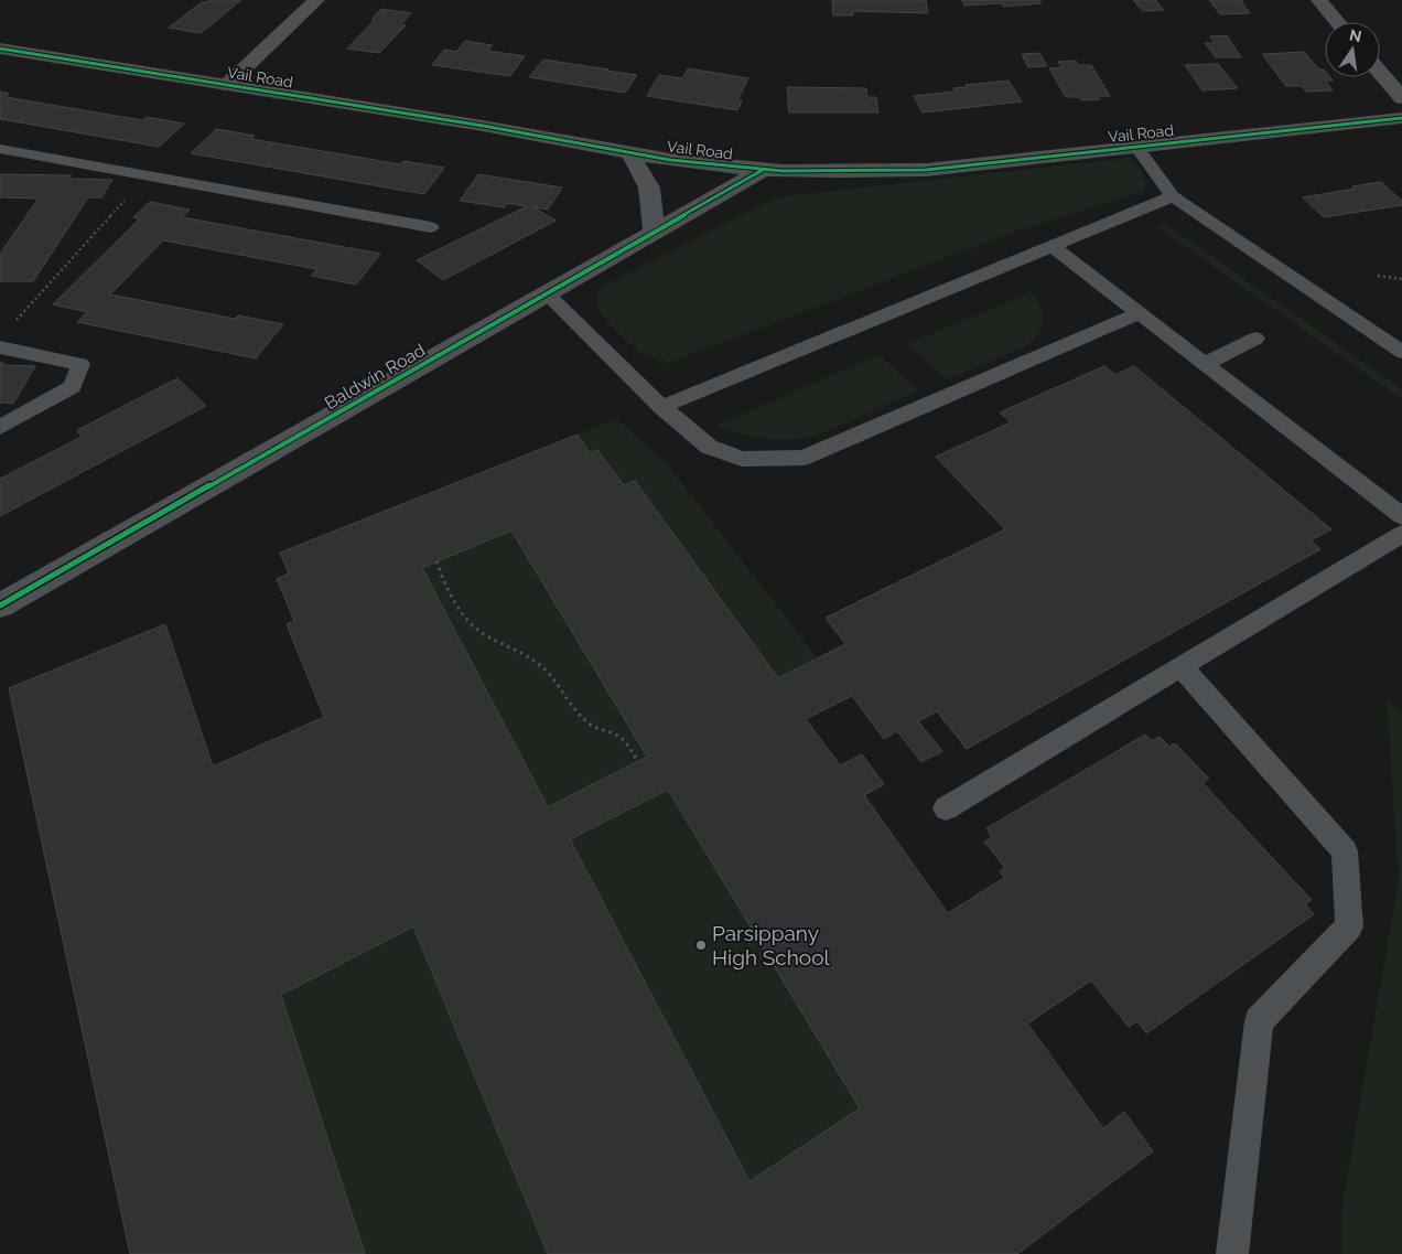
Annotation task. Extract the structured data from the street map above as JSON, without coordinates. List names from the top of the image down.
{
  "streets": {
    "street": ["Vail Road", "Baldwin Road"]
  },
  "crossings": [
    ["Vail Road", "Baldwin Road"]
  ],
  "places": ["Parsippany High School"],
  "north": "top"
}
